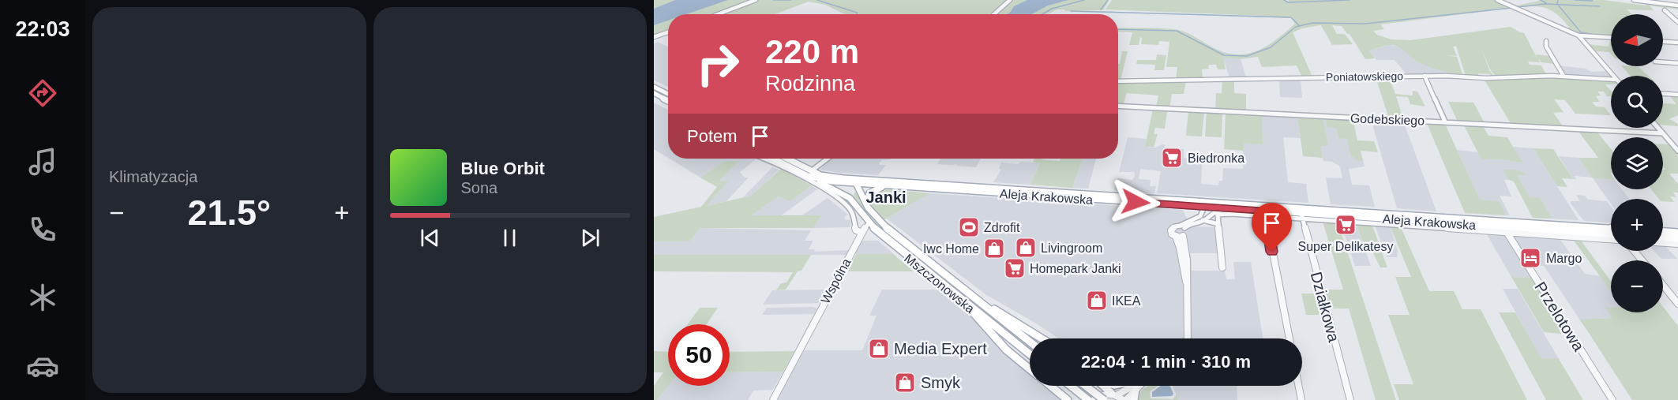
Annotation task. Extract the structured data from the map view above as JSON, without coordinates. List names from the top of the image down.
{
  "streets": {
    "main road": ["Aleja Krakowska", "Mszczonowska"],
    "street": [
      "Poniatowskiego",
      "Godebskiego",
      "Wspólna",
      "Działkowa",
      "Przelotowa"
    ]
  },
  "crossings": [
    ["Aleja Krakowska", "Mszczonowska"],
    ["Aleja Krakowska", "Działkowa"],
    ["Aleja Krakowska", "Przelotowa"],
    ["Wspólna", "Mszczonowska"]
  ],
  "districts": ["Janki"],
  "places": {
    "supermarket": ["Biedronka", "Super Delikatesy", "Homepark Janki"],
    "sports": ["Zdrofit"],
    "shop": [
      "Livingroom",
      "Iwc Home",
      "IKEA",
      "Media Expert",
      "Smyk"
    ],
    "hotel": ["Margo"]
  },
  "north": "left",
  "page": {
    "tabs": "22:03",
    "tile": "Klimatyzacja",
    "map_buttons": ["+", "−"],
    "turn": ["220 m", "Rodzinna"],
    "then": "Potem",
    "song": ["Blue Orbit", "Sona"],
    "heat": ["−", "21.5°", "+"],
    "limit": "50",
    "trip": "22:04 · 1 min · 310 m"
  }
}
